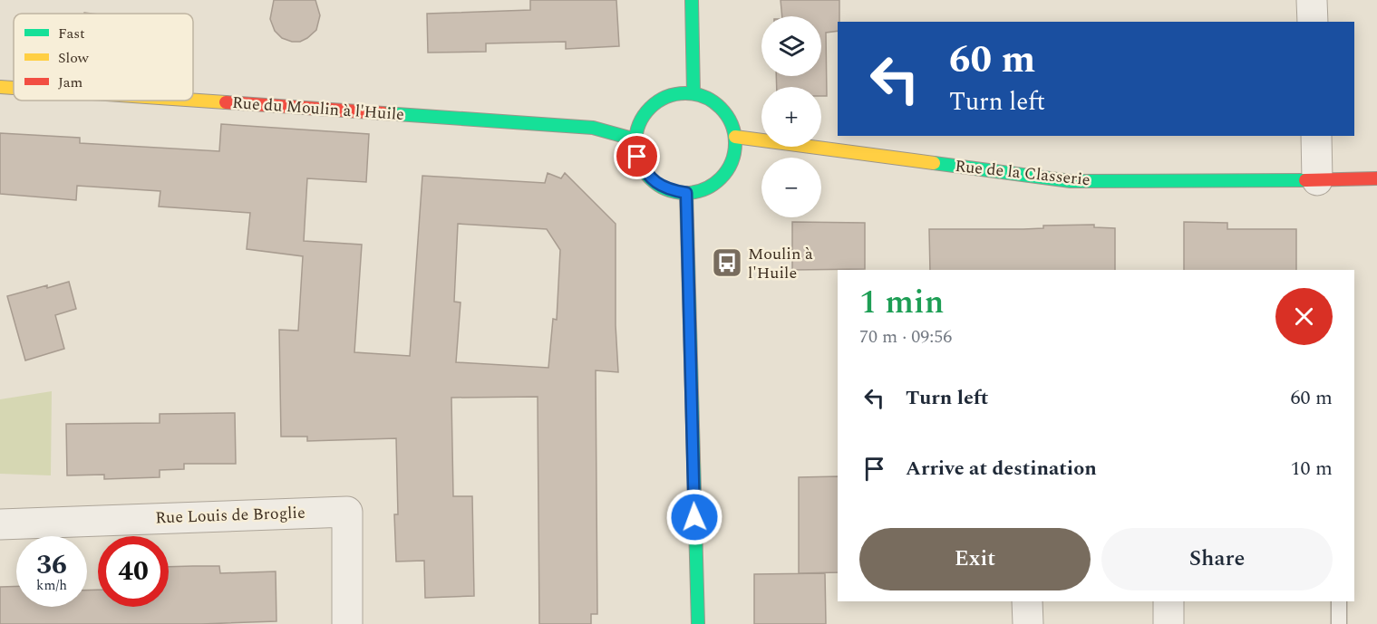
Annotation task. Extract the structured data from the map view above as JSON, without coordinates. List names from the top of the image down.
{
  "streets": {
    "street": ["Rue du Moulin à l'Huile", "Rue de la Classerie", "Rue Louis de Broglie"]
  },
  "crossings": [
    ["Rue du Moulin à l'Huile", "Rue de la Classerie"]
  ],
  "places": {
    "bus stop": ["Moulin à l'Huile"]
  },
  "legend": ["Fast", "Slow", "Jam"],
  "page": {
    "map_buttons": ["+", "−"],
    "turn": ["60 m", "Turn left"],
    "heading": ["1 min", "70 m · 09:56"],
    "list": [
      {
        "name": "Turn left",
        "value": "60 m"
      },
      {
        "name": "Arrive at destination",
        "value": "10 m"
      }
    ],
    "buttons": ["Exit", "Share"],
    "speed": "36 km/h",
    "limit": "40"
  }
}
